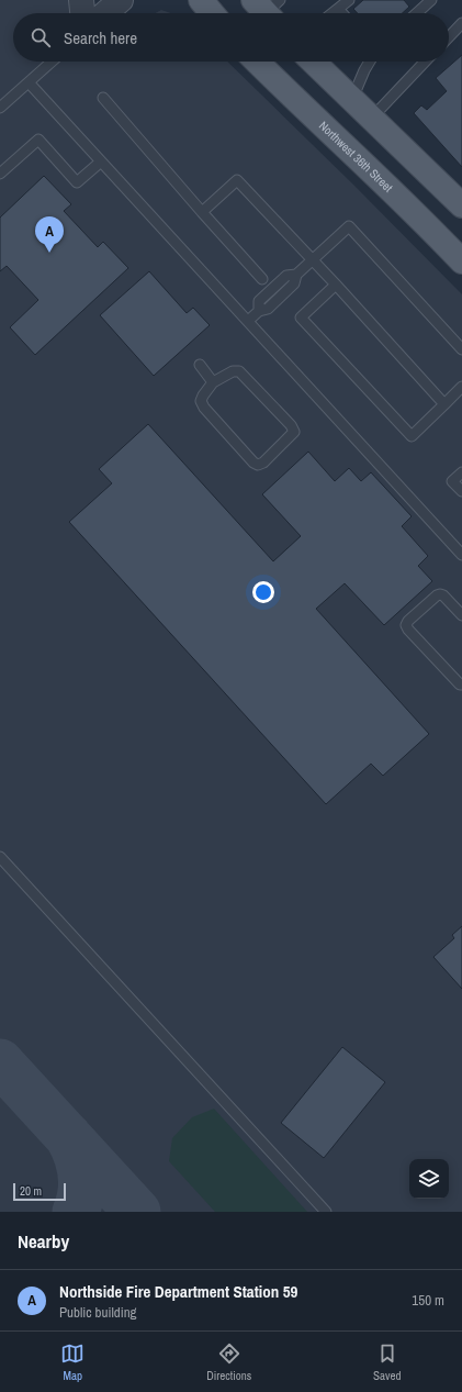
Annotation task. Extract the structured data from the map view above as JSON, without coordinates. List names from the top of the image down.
{
  "streets": {
    "main road": ["Northwest 36th Street"]
  },
  "scale_bar": "20 m",
  "page": {
    "search": "Search here",
    "pins": "A",
    "scale": "20 m",
    "heading": "Nearby",
    "list": [
      {
        "mark": "A",
        "name": "Northside Fire Department Station 59",
        "note": "Public building",
        "value": "150 m"
      }
    ],
    "nav": ["Map", "Directions", "Saved"]
  }
}
